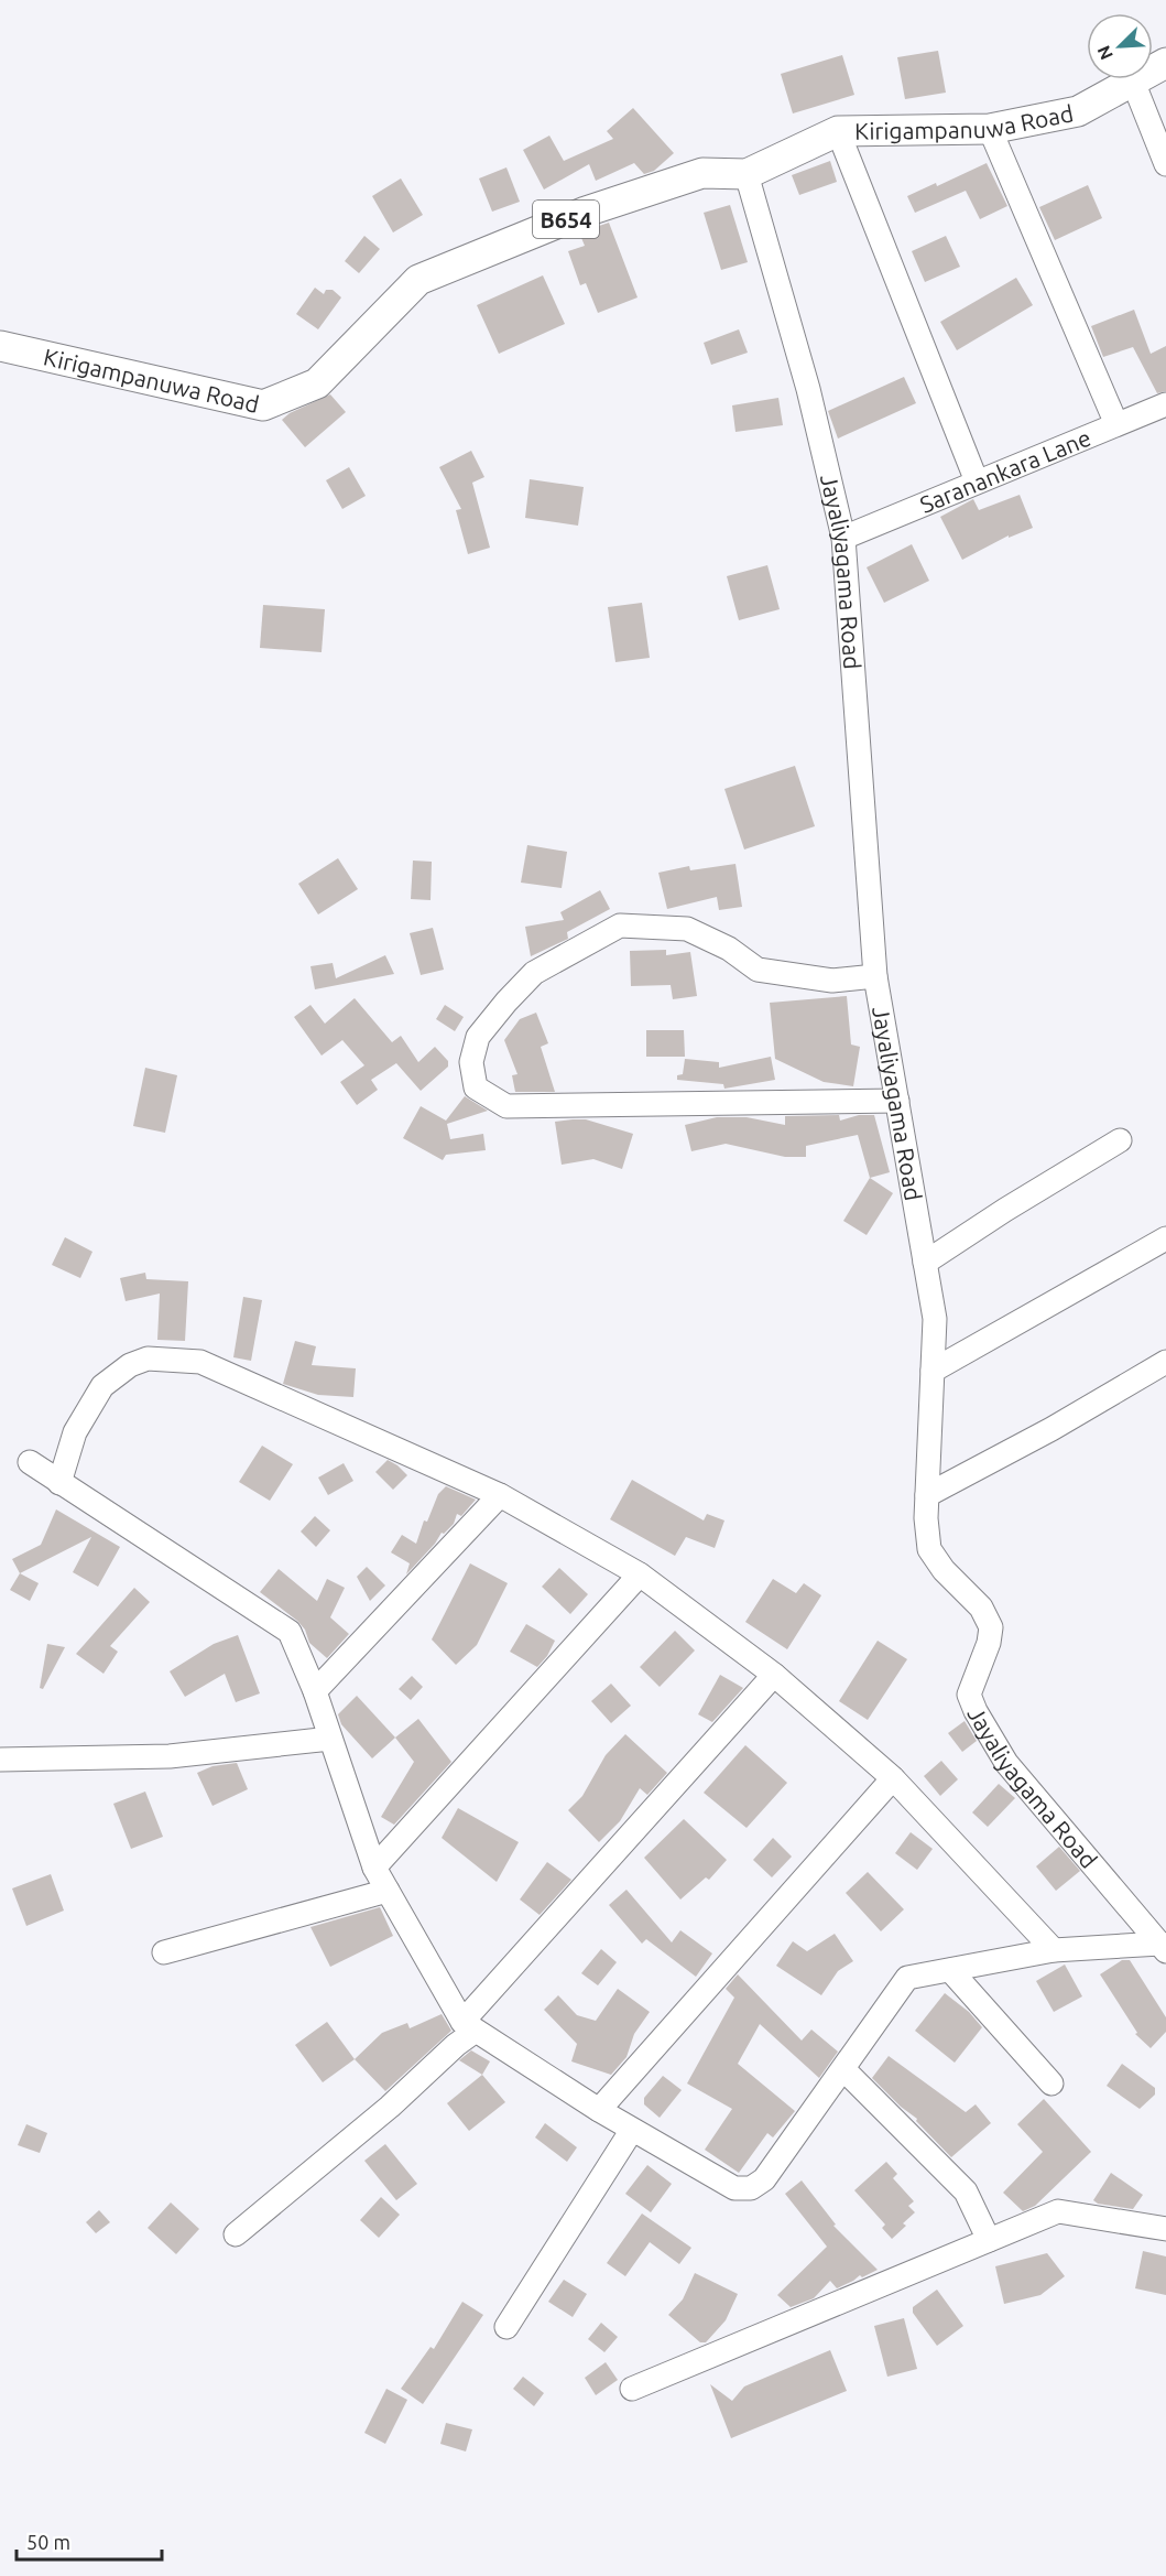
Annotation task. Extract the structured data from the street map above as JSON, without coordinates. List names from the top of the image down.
{
  "streets": {
    "main road": ["Kirigampanuwa Road", "B654"],
    "street": ["Saranankara Lane", "Jayaliyagama Road"]
  },
  "crossings": [
    ["Kirigampanuwa Road", "Jayaliyagama Road"],
    ["Saranankara Lane", "Jayaliyagama Road"]
  ],
  "scale_bar": "50 m",
  "north": "bottom left"
}
